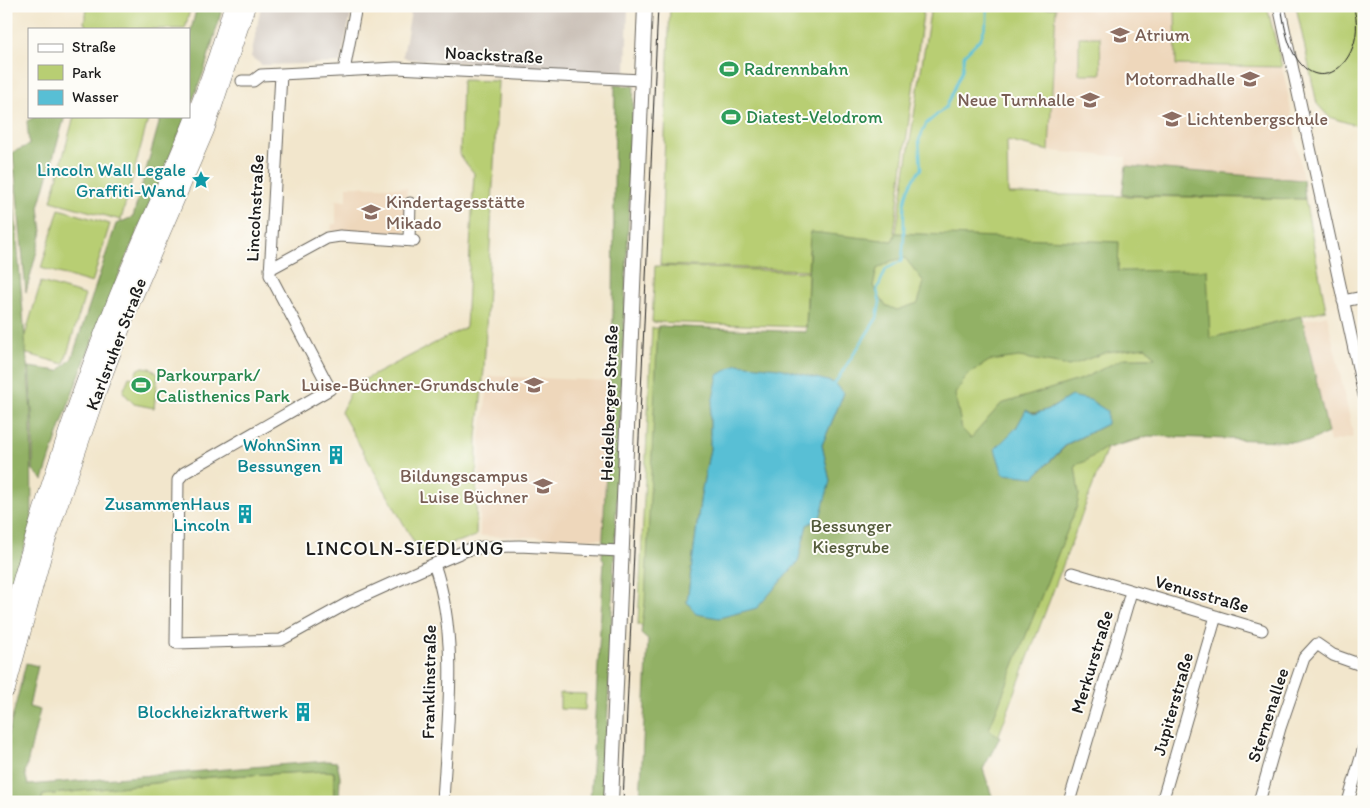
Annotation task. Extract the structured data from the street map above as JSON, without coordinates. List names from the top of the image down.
{
  "streets": {
    "main road": ["Karlsruher Straße"],
    "street": [
      "Noackstraße",
      "Lincolnstraße",
      "Heidelberger Straße",
      "Venusstraße",
      "Merkurstraße",
      "Franklinstraße",
      "Jupiterstraße",
      "Sternenallee"
    ]
  },
  "crossings": [
    ["Noackstraße", "Lincolnstraße"],
    ["Noackstraße", "Heidelberger Straße"],
    ["Lincolnstraße", "Franklinstraße"],
    ["Venusstraße", "Merkurstraße"],
    ["Venusstraße", "Jupiterstraße"]
  ],
  "districts": ["LINCOLN-SIEDLUNG"],
  "parks": ["Bessunger Kiesgrube"],
  "places": {
    "school or university": [
      "Atrium",
      "Motorradhalle",
      "Neue Turnhalle",
      "Lichtenbergschule",
      "Kindertagesstätte Mikado",
      "Luise-Büchner-Grundschule",
      "Bildungscampus Luise Büchner"
    ],
    "sports": ["Radrennbahn", "Diatest-Velodrom", "Parkourpark/ Calisthenics Park"],
    "place": ["Lincoln Wall Legale Graffiti-Wand"],
    "building": ["WohnSinn Bessungen", "ZusammenHaus Lincoln", "Blockheizkraftwerk"]
  },
  "legend": ["Straße", "Park", "Wasser"]
}
